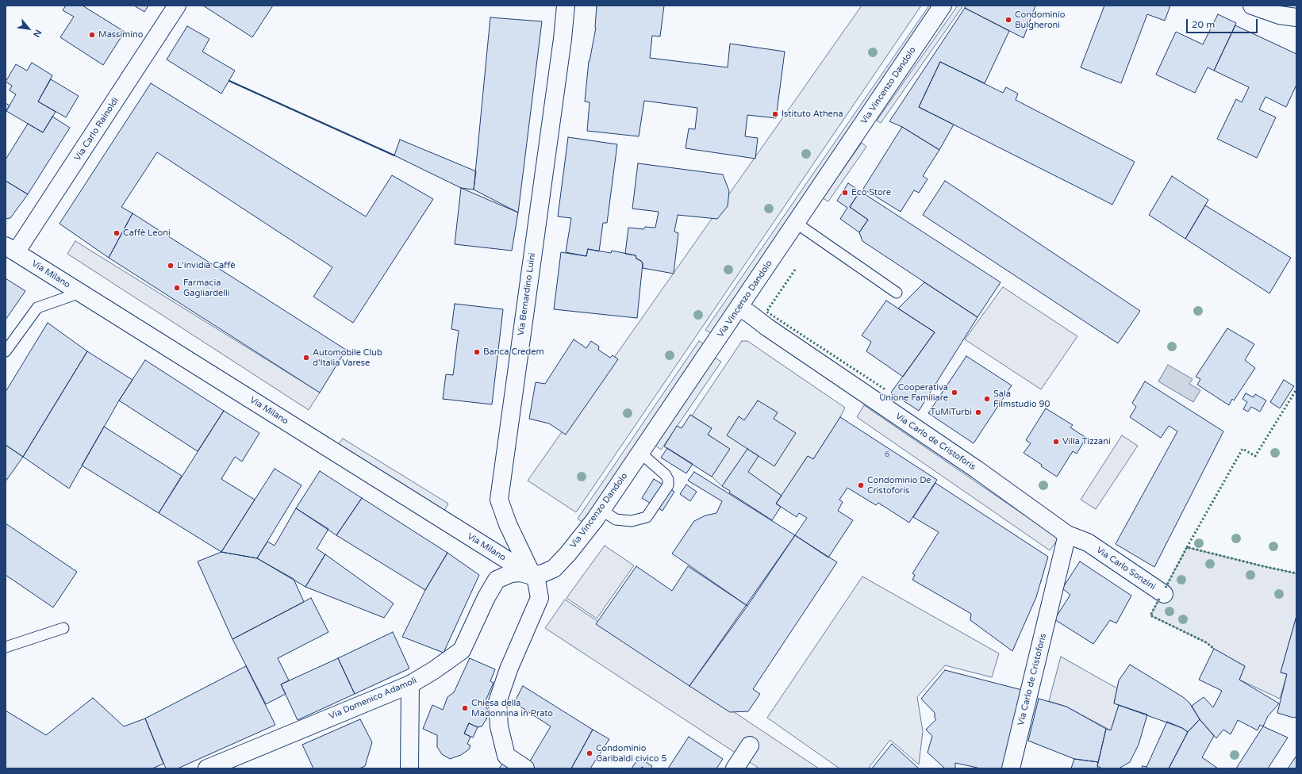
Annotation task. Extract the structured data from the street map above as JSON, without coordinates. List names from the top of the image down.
{
  "streets": {
    "street": [
      "Via Vincenzo Dandolo",
      "Via Carlo Rainoldi",
      "Via Milano",
      "Via Bernardino Luini",
      "Via Carlo de Cristoforis",
      "Via Carlo Sonzini",
      "Via Domenico Adamoli"
    ]
  },
  "crossings": [
    ["Via Vincenzo Dandolo", "Via Milano"],
    ["Via Vincenzo Dandolo", "Via Bernardino Luini"],
    ["Via Vincenzo Dandolo", "Via Carlo de Cristoforis"],
    ["Via Vincenzo Dandolo", "Via Domenico Adamoli"],
    ["Via Carlo Rainoldi", "Via Milano"],
    ["Via Milano", "Via Bernardino Luini"],
    ["Via Milano", "Via Domenico Adamoli"],
    ["Via Bernardino Luini", "Via Domenico Adamoli"],
    ["Via Carlo de Cristoforis", "Via Carlo Sonzini"]
  ],
  "places": [
    "Condominio Bulgheroni",
    "Massimino",
    "Istituto Athena",
    "Eco Store",
    "Caffè Leoni",
    "L'invidia Caffè",
    "Farmacia Gagliardelli",
    "Banca Credem",
    "Automobile Club d'Italia Varese",
    "Cooperativa Unione Familiare",
    "Sala Filmstudio 90",
    "TuMiTurbi",
    "Villa Tizzani",
    "Condominio De Cristoforis",
    "Chiesa della Madonnina in Prato",
    "Condominio Garibaldi civico 5"
  ],
  "house_numbers": ["6"],
  "scale_bar": "20 m",
  "north": "bottom right"
}
